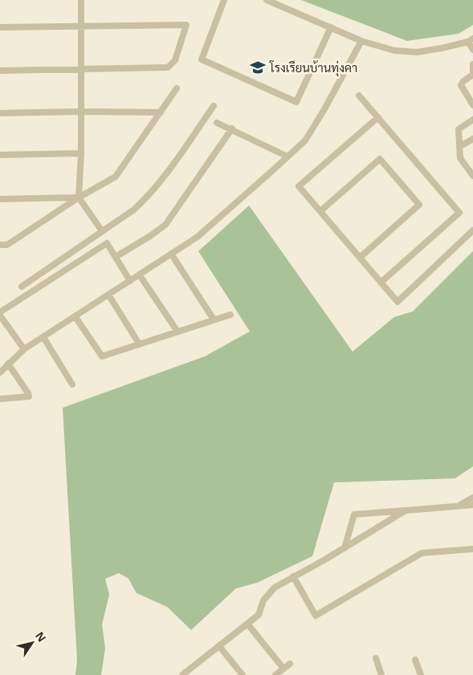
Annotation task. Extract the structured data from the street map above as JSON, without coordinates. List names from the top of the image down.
{
  "places": {
    "school or university": ["โรงเรียนบ้านทุ่งคา"]
  },
  "north": "top right"
}
